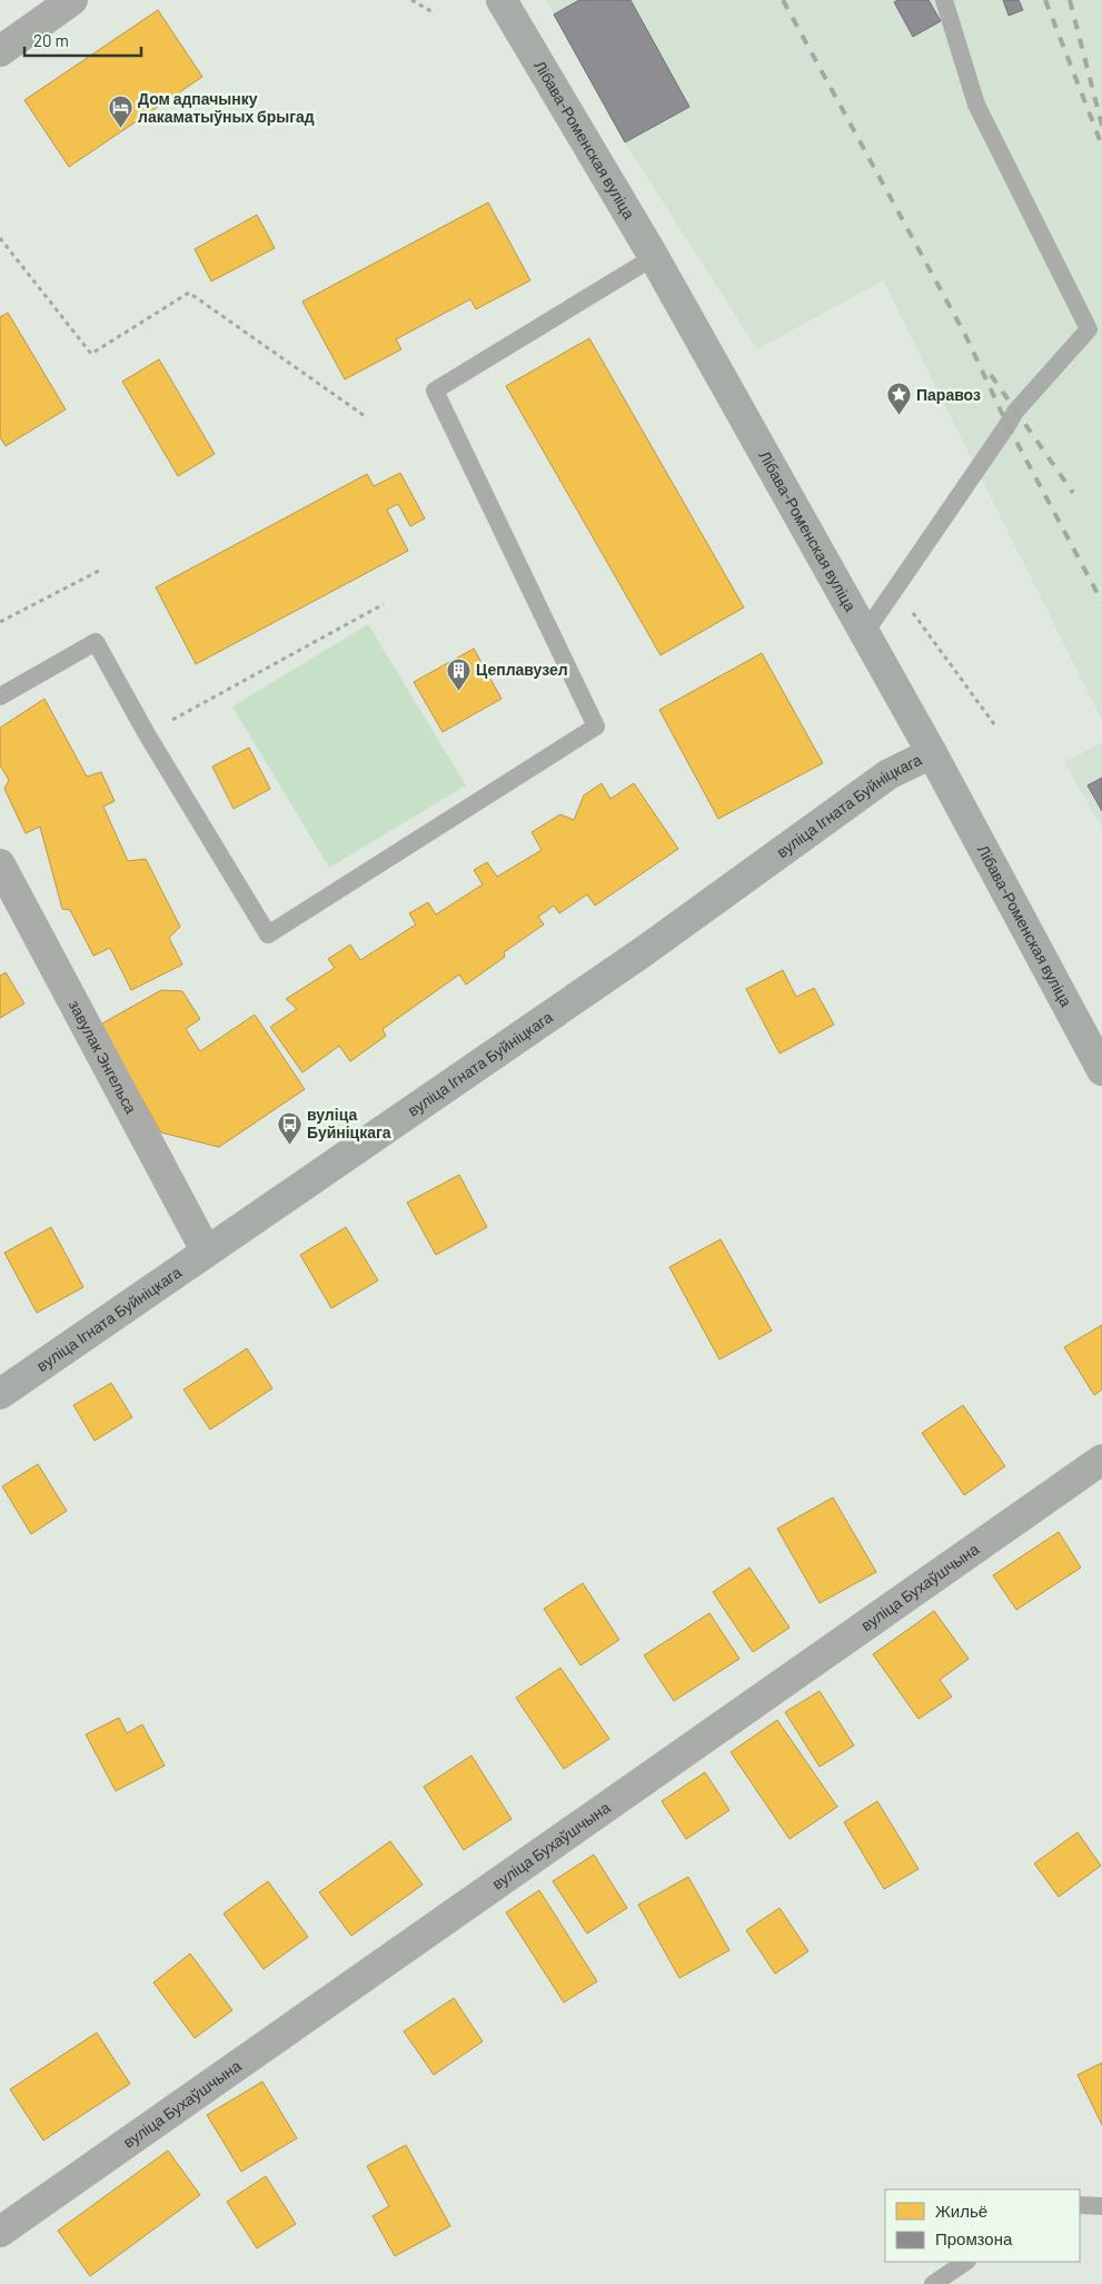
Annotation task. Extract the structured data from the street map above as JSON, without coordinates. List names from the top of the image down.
{
  "streets": {
    "main road": ["Лібава-Роменская вуліца", "вуліца Ігната Буйніцкага"],
    "street": ["завулак Энгельса", "вуліца Бухаўшчына"]
  },
  "crossings": [
    ["Лібава-Роменская вуліца", "вуліца Ігната Буйніцкага"],
    ["вуліца Ігната Буйніцкага", "завулак Энгельса"]
  ],
  "places": {
    "hotel": ["Дом адпачынку лакаматыўных брыгад"],
    "place": ["Паравоз"],
    "building": ["Цеплавузел"],
    "bus stop": ["вуліца Буйніцкага"]
  },
  "legend": ["Жильё", "Промзона"],
  "scale_bar": "20 m"
}
